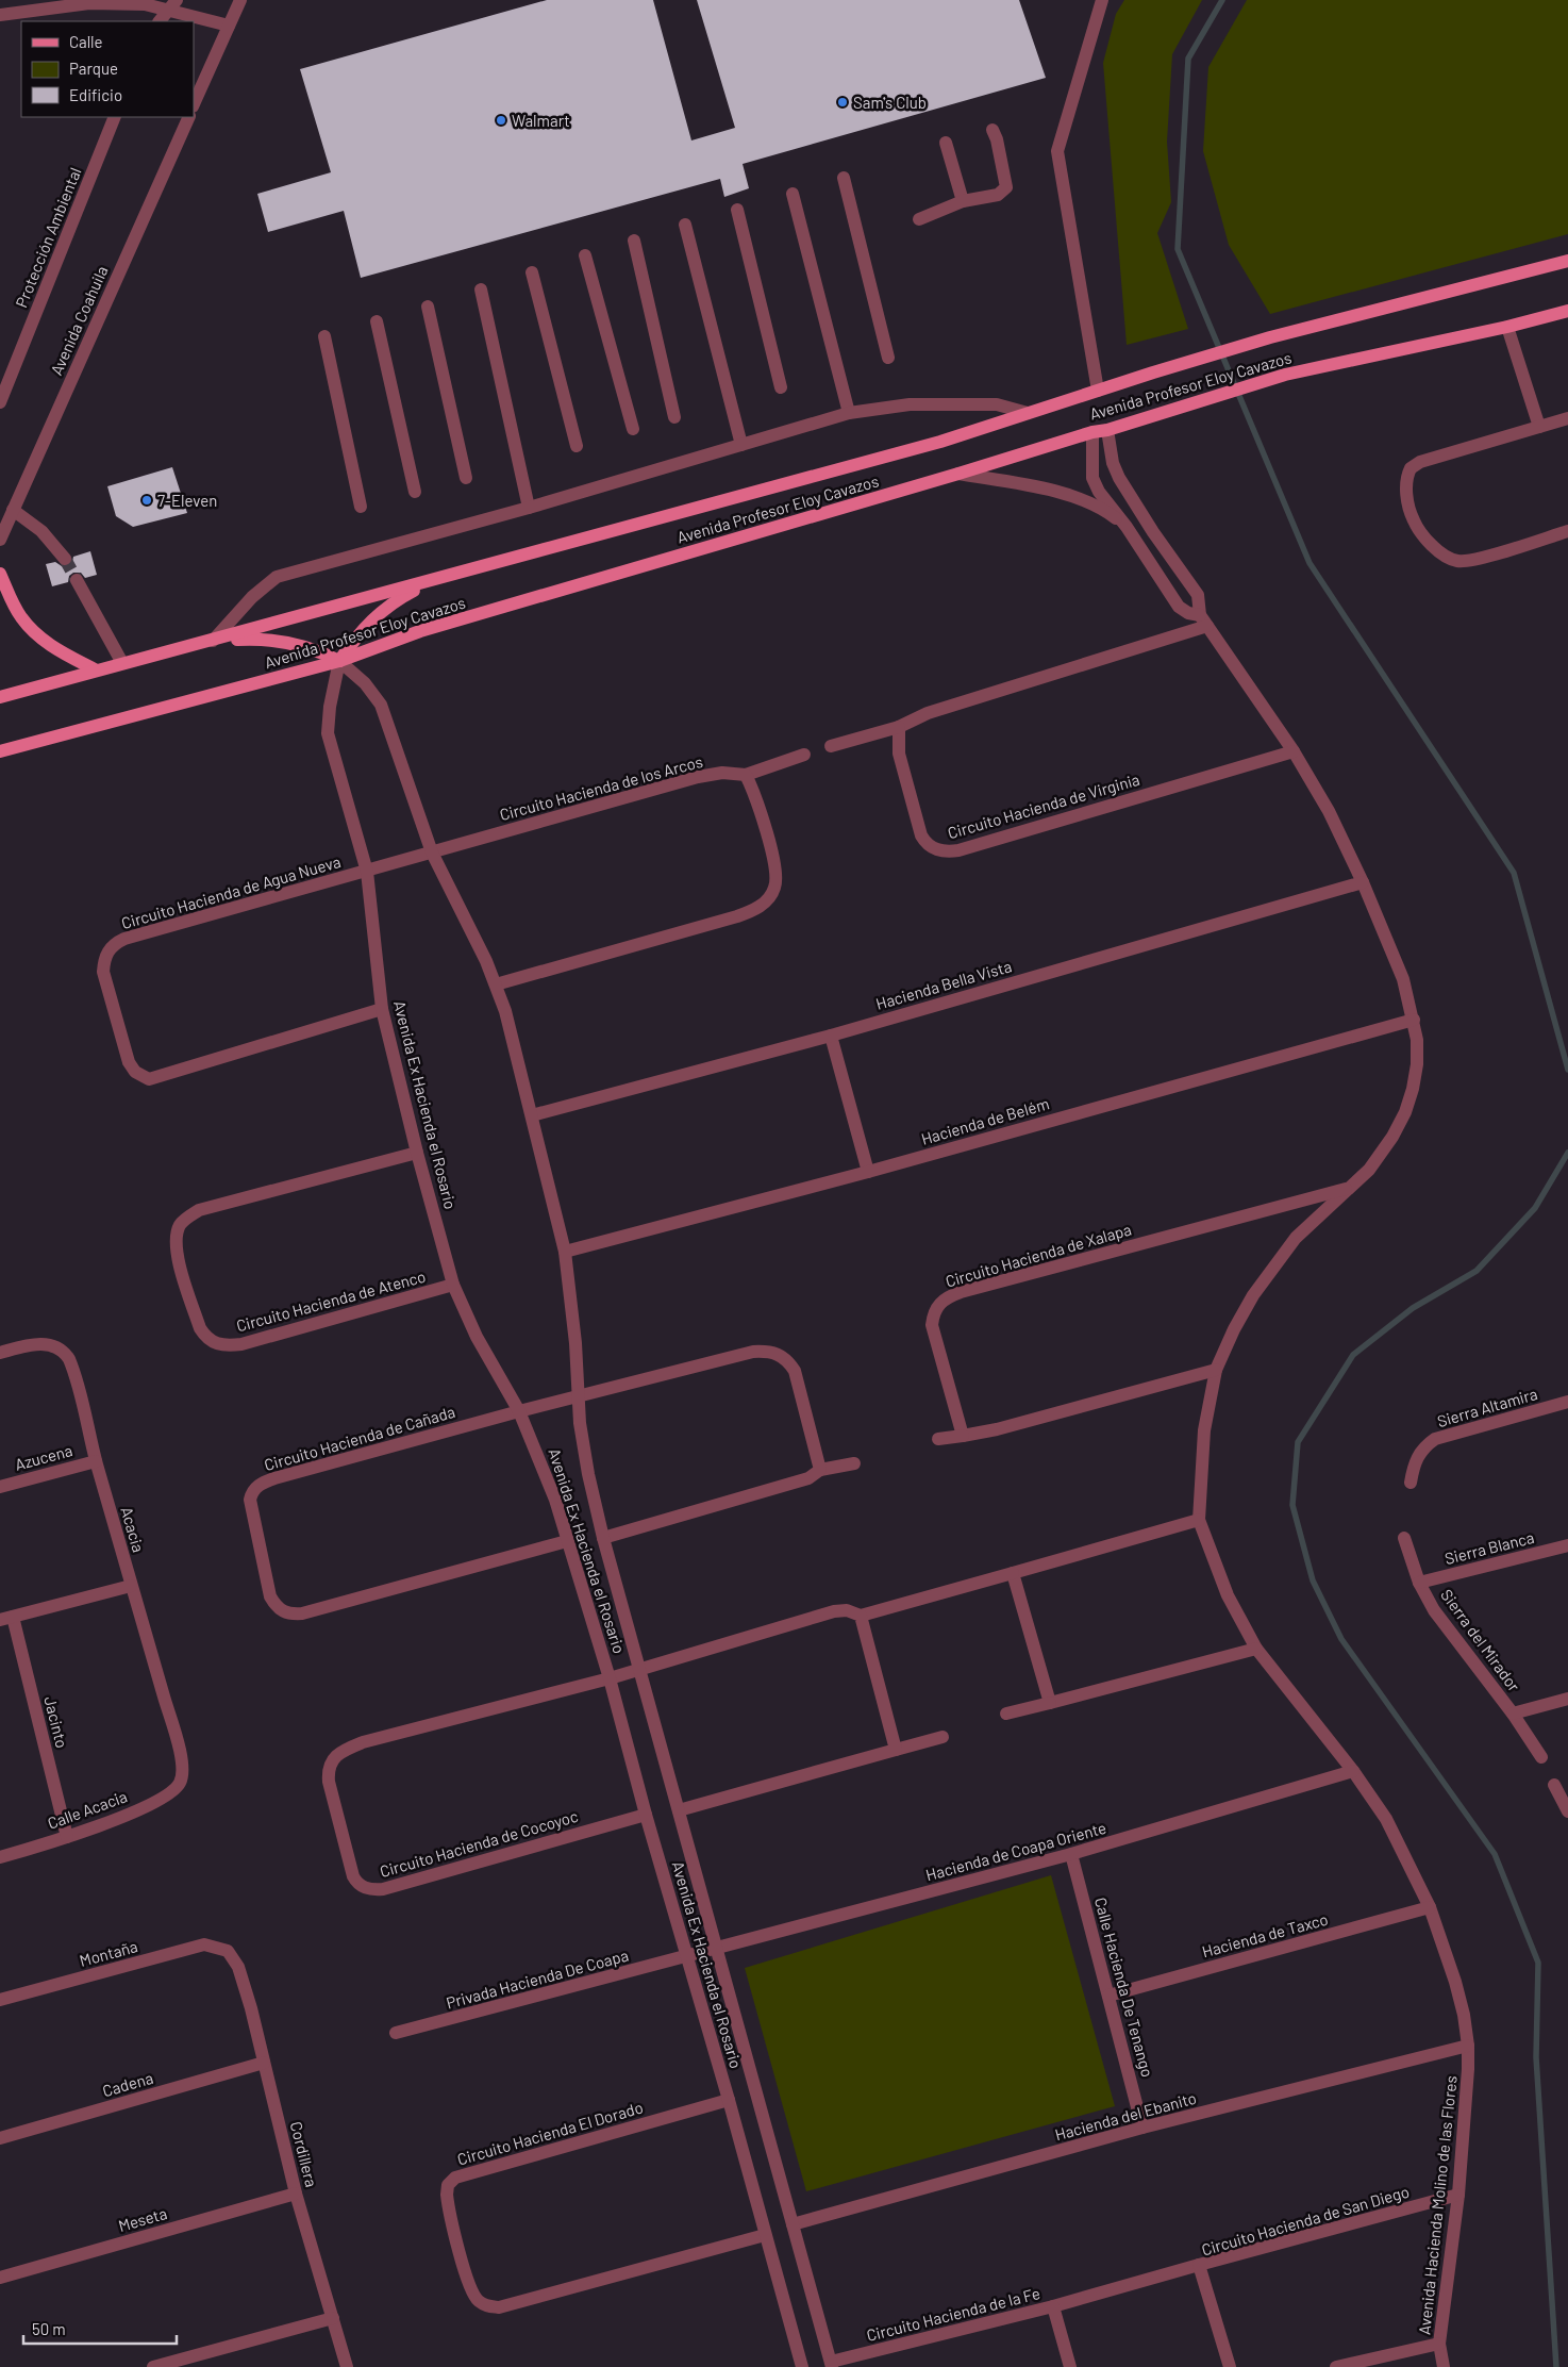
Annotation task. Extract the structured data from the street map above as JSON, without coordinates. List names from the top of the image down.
{
  "streets": {
    "main road": ["Avenida Profesor Eloy Cavazos"],
    "street": [
      "Protección Ambiental",
      "Avenida Coahuila",
      "Circuito Hacienda de los Arcos",
      "Circuito Hacienda de Virginia",
      "Circuito Hacienda de Agua Nueva",
      "Hacienda Bella Vista",
      "Avenida Ex Hacienda el Rosario",
      "Hacienda de Belém",
      "Circuito Hacienda de Xalapa",
      "Circuito Hacienda de Atenco",
      "Sierra Altamira",
      "Circuito Hacienda de Cañada",
      "Azucena",
      "Acacia",
      "Sierra Blanca",
      "Sierra del Mirador",
      "Jacinto",
      "Calle Acacia",
      "Circuito Hacienda de Cocoyoc",
      "Hacienda de Coapa Oriente",
      "Hacienda de Taxco",
      "Montaña",
      "Privada Hacienda De Coapa",
      "Calle Hacienda De Tenango",
      "Cadena",
      "Hacienda del Ebanito",
      "Circuito Hacienda El Dorado",
      "Cordillera",
      "Avenida Hacienda Molino de las Flores",
      "Meseta",
      "Circuito Hacienda de San Diego",
      "Circuito Hacienda de la Fe"
    ]
  },
  "crossings": [
    ["Avenida Profesor Eloy Cavazos", "Avenida Ex Hacienda el Rosario"],
    ["Avenida Profesor Eloy Cavazos", "Avenida Hacienda Molino de las Flores"],
    ["Circuito Hacienda de los Arcos", "Circuito Hacienda de Agua Nueva"],
    ["Circuito Hacienda de los Arcos", "Avenida Ex Hacienda el Rosario"],
    ["Circuito Hacienda de Virginia", "Avenida Hacienda Molino de las Flores"],
    ["Circuito Hacienda de Agua Nueva", "Avenida Ex Hacienda el Rosario"],
    ["Hacienda Bella Vista", "Avenida Ex Hacienda el Rosario"],
    ["Hacienda Bella Vista", "Avenida Hacienda Molino de las Flores"],
    ["Avenida Ex Hacienda el Rosario", "Hacienda de Belém"],
    ["Avenida Ex Hacienda el Rosario", "Circuito Hacienda de Atenco"],
    ["Avenida Ex Hacienda el Rosario", "Circuito Hacienda de Cañada"],
    ["Avenida Ex Hacienda el Rosario", "Circuito Hacienda de Cocoyoc"],
    ["Avenida Ex Hacienda el Rosario", "Hacienda de Coapa Oriente"],
    ["Avenida Ex Hacienda el Rosario", "Privada Hacienda De Coapa"],
    ["Avenida Ex Hacienda el Rosario", "Hacienda del Ebanito"],
    ["Avenida Ex Hacienda el Rosario", "Circuito Hacienda El Dorado"],
    ["Avenida Ex Hacienda el Rosario", "Circuito Hacienda de la Fe"],
    ["Hacienda de Belém", "Avenida Hacienda Molino de las Flores"],
    ["Circuito Hacienda de Xalapa", "Avenida Hacienda Molino de las Flores"],
    ["Azucena", "Acacia"],
    ["Acacia", "Calle Acacia"],
    ["Sierra Blanca", "Sierra del Mirador"],
    ["Jacinto", "Calle Acacia"],
    ["Hacienda de Coapa Oriente", "Privada Hacienda De Coapa"],
    ["Hacienda de Coapa Oriente", "Calle Hacienda De Tenango"],
    ["Hacienda de Coapa Oriente", "Avenida Hacienda Molino de las Flores"],
    ["Hacienda de Taxco", "Calle Hacienda De Tenango"],
    ["Hacienda de Taxco", "Avenida Hacienda Molino de las Flores"],
    ["Montaña", "Cordillera"],
    ["Calle Hacienda De Tenango", "Hacienda del Ebanito"],
    ["Cadena", "Cordillera"],
    ["Hacienda del Ebanito", "Avenida Hacienda Molino de las Flores"],
    ["Cordillera", "Meseta"],
    ["Avenida Hacienda Molino de las Flores", "Circuito Hacienda de San Diego"]
  ],
  "places": ["Sam's Club", "Walmart", "7-Eleven"],
  "legend": ["Calle", "Parque", "Edificio"],
  "scale_bar": "50 m"
}
